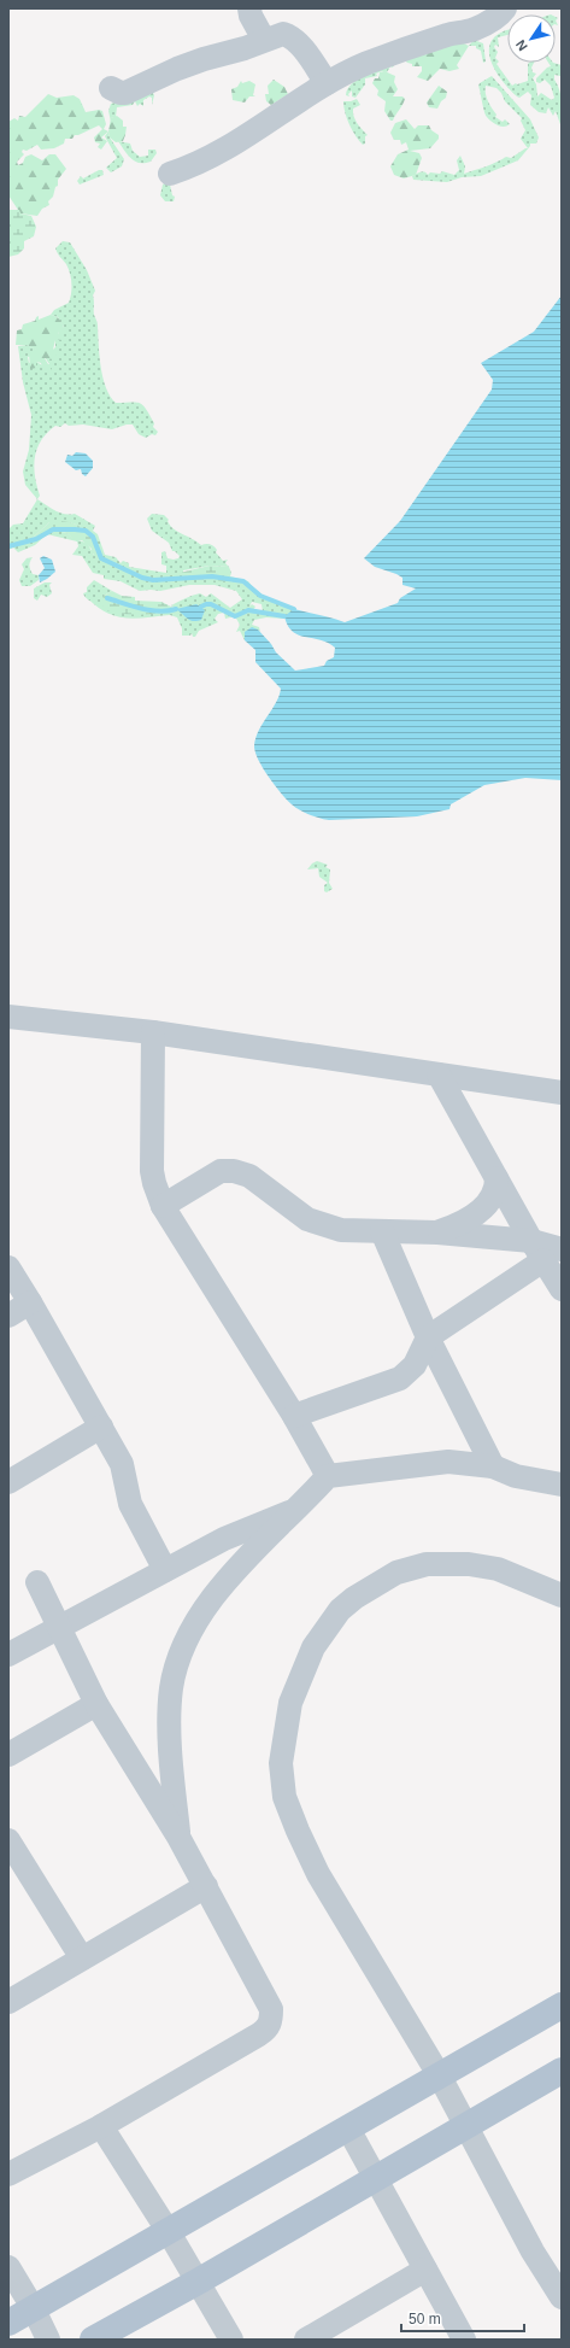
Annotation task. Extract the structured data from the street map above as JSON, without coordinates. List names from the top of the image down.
{
  "scale_bar": "50 m",
  "north": "bottom left"
}
